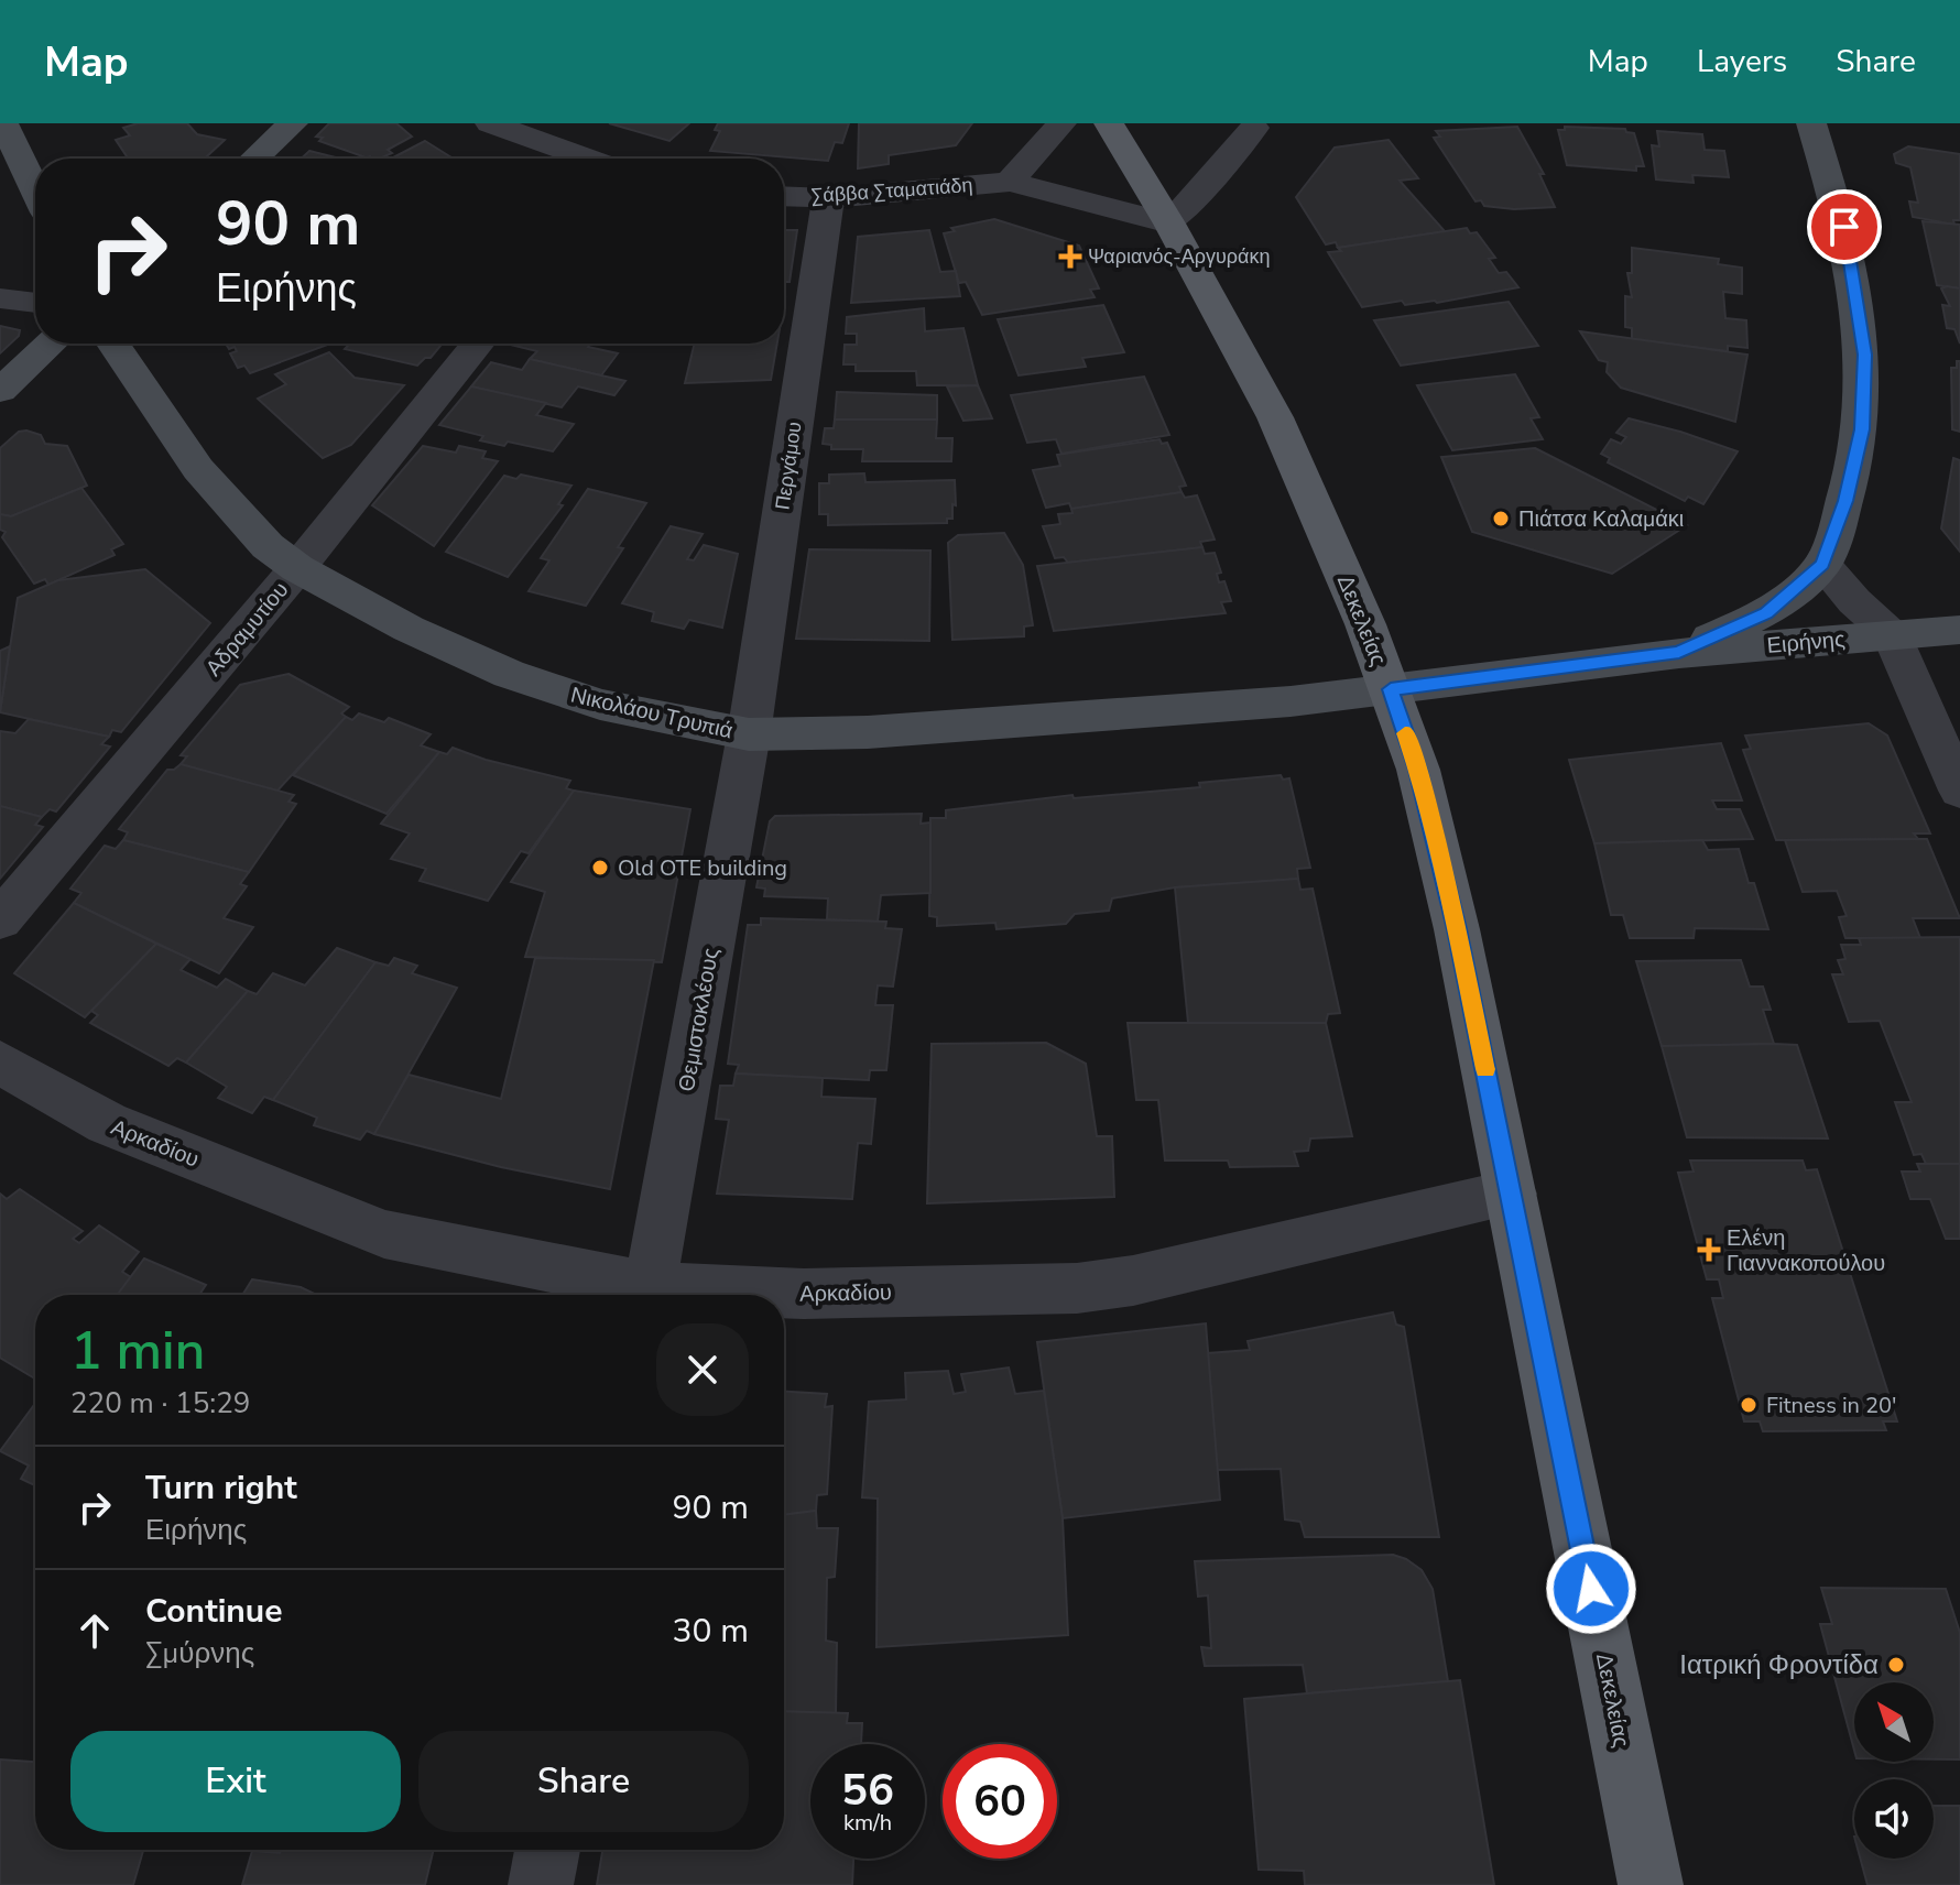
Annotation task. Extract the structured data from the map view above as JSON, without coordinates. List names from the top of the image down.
{
  "streets": {
    "main road": ["Δεκελείας"],
    "street": [
      "Σάββα Σταματιάδη",
      "Περγάμου",
      "Αδραμυτίου",
      "Ειρήνης",
      "Νικολάου Τρυπιά",
      "Θεμιστοκλέους",
      "Αρκαδίου"
    ]
  },
  "crossings": [
    ["Σάββα Σταματιάδη", "Περγάμου"],
    ["Σάββα Σταματιάδη", "Δεκελείας"],
    ["Περγάμου", "Νικολάου Τρυπιά"],
    ["Περγάμου", "Θεμιστοκλέους"],
    ["Δεκελείας", "Ειρήνης"],
    ["Δεκελείας", "Νικολάου Τρυπιά"],
    ["Δεκελείας", "Αρκαδίου"],
    ["Αδραμυτίου", "Νικολάου Τρυπιά"],
    ["Ειρήνης", "Νικολάου Τρυπιά"],
    ["Νικολάου Τρυπιά", "Θεμιστοκλέους"]
  ],
  "places": {
    "health": ["Ψαριανός-Αργυράκη", "Ελένη Γιαννακοπούλου"],
    "other": [
      "Πιάτσα Καλαμάκι",
      "Old OTE building",
      "Fitness in 20'",
      "Ιατρική Φροντίδα"
    ]
  },
  "north": "top left",
  "page": {
    "header": "Map",
    "nav": ["Map", "Layers", "Share"],
    "turn": ["90 m", "Ειρήνης"],
    "heading": ["1 min", "220 m · 15:29"],
    "list": [
      {
        "name": "Turn right",
        "note": "Ειρήνης",
        "value": "90 m"
      },
      {
        "name": "Continue",
        "note": "Σμύρνης",
        "value": "30 m"
      }
    ],
    "buttons": ["Exit", "Share"],
    "speed": "56 km/h",
    "limit": "60"
  }
}
